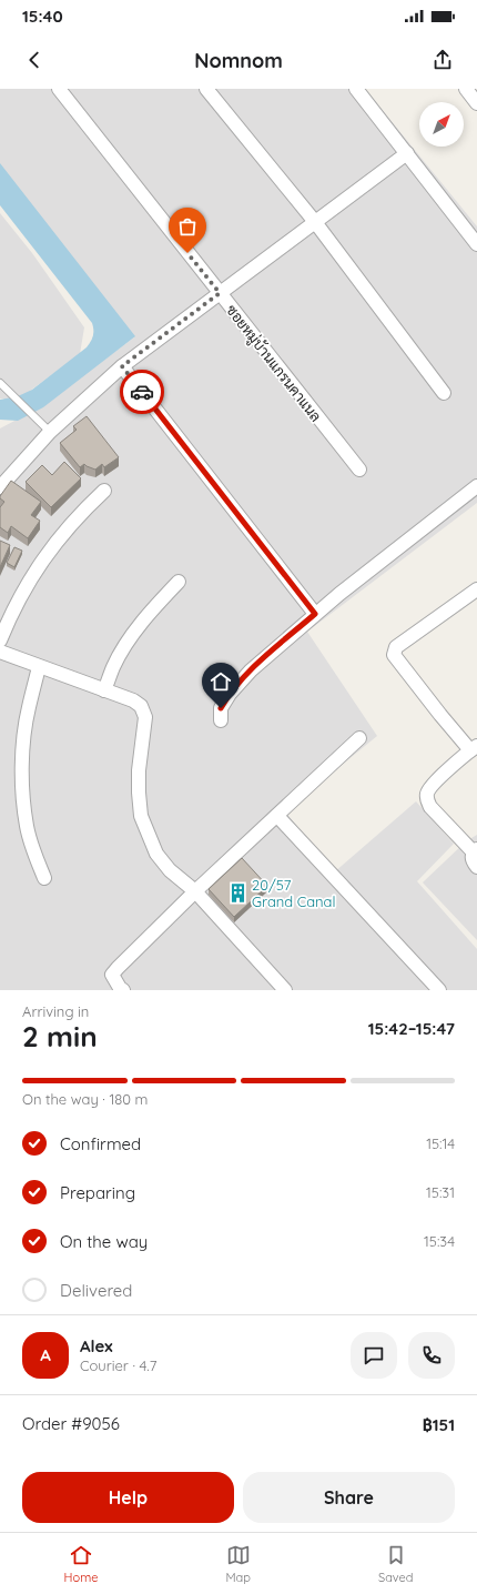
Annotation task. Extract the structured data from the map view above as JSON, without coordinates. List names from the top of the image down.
{
  "streets": {
    "street": ["ซอยหมู่บ้านแกรนคาแนล"]
  },
  "places": {
    "building": ["20/57 Grand Canal"]
  },
  "north": "top right",
  "page": {
    "status": "15:40",
    "header": "Nomnom",
    "heading": ["2 min", "Arriving in", "15:42–15:47"],
    "panel": [
      "Alex",
      "Courier · 4.7",
      "Order #9056",
      "฿151"
    ],
    "bar": "On the way · 180 m",
    "list": [
      ["Confirmed", "15:14"],
      ["Preparing", "15:31"],
      ["On the way", "15:34"],
      "Delivered"
    ],
    "round": "A",
    "buttons": ["Help", "Share"],
    "tabs": ["Home", "Map", "Saved"]
  }
}
